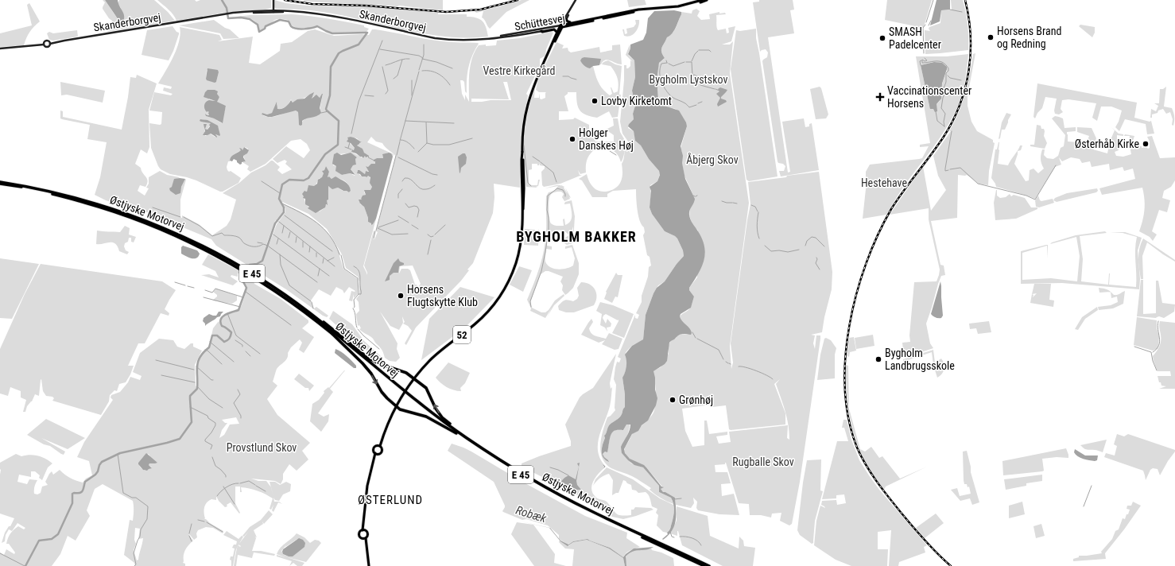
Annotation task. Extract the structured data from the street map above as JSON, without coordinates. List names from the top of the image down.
{
  "streets": {
    "highway": ["Østjyske Motorvej", "E 45"],
    "main road": ["Skanderborgvej", "Schüttesvej", "52"]
  },
  "crossings": [
    ["Skanderborgvej", "Schüttesvej"],
    ["Schüttesvej", "52"]
  ],
  "districts": ["BYGHOLM BAKKER", "ØSTERLUND"],
  "water": ["Robæk"],
  "parks": [
    "Vestre Kirkegård",
    "Bygholm Lystskov",
    "Åbjerg Skov",
    "Hestehave",
    "Provstlund Skov",
    "Rugballe Skov"
  ],
  "places": {
    "other": [
      "Horsens Brand og Redning",
      "SMASH Padelcenter",
      "Lovby Kirketomt",
      "Holger Danskes Høj",
      "Østerhåb Kirke",
      "Horsens Flugtskytte Klub",
      "Bygholm Landbrugsskole",
      "Grønhøj"
    ],
    "health": ["Vaccinationscenter Horsens"]
  }
}
